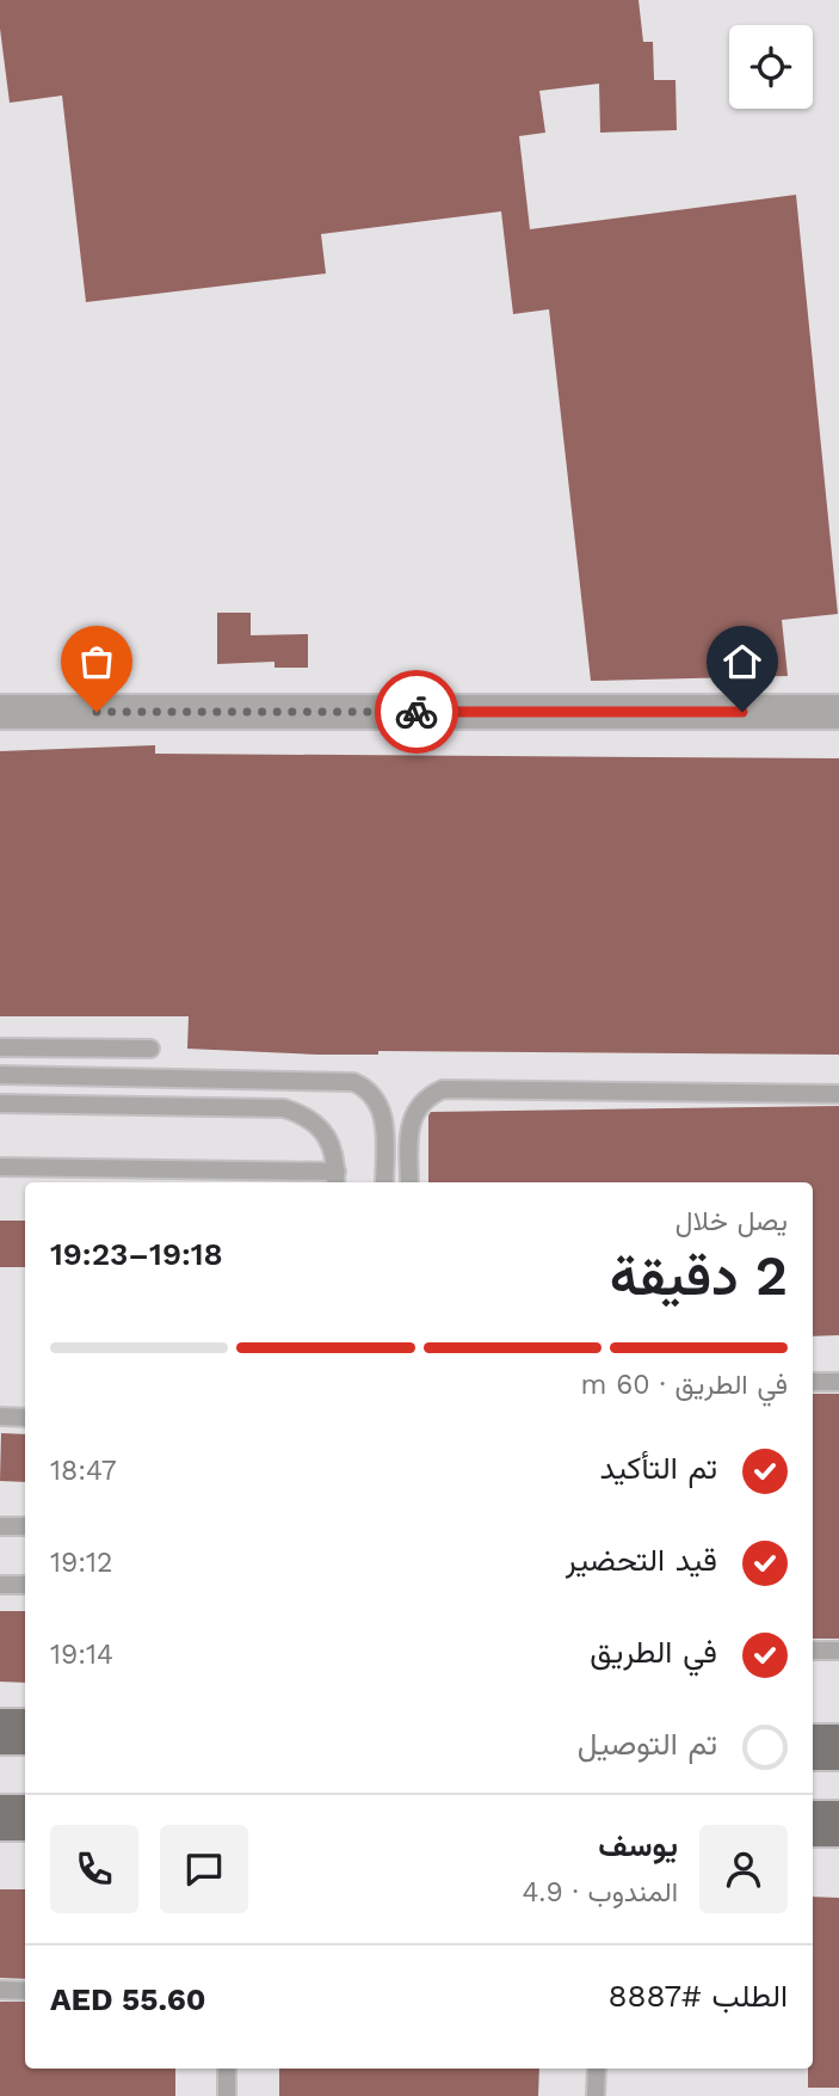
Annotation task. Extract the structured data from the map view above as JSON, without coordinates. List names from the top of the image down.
{
  "page": {
    "heading": ["2 دقيقة", "يصل خلال", "19:18–19:23"],
    "panel": [
      "يوسف",
      "المندوب · 4.9",
      "الطلب #8887",
      "AED 55.60"
    ],
    "bar": "في الطريق · 60 m",
    "list": [
      ["تم التأكيد", "18:47"],
      ["قيد التحضير", "19:12"],
      ["في الطريق", "19:14"],
      "تم التوصيل"
    ]
  }
}
